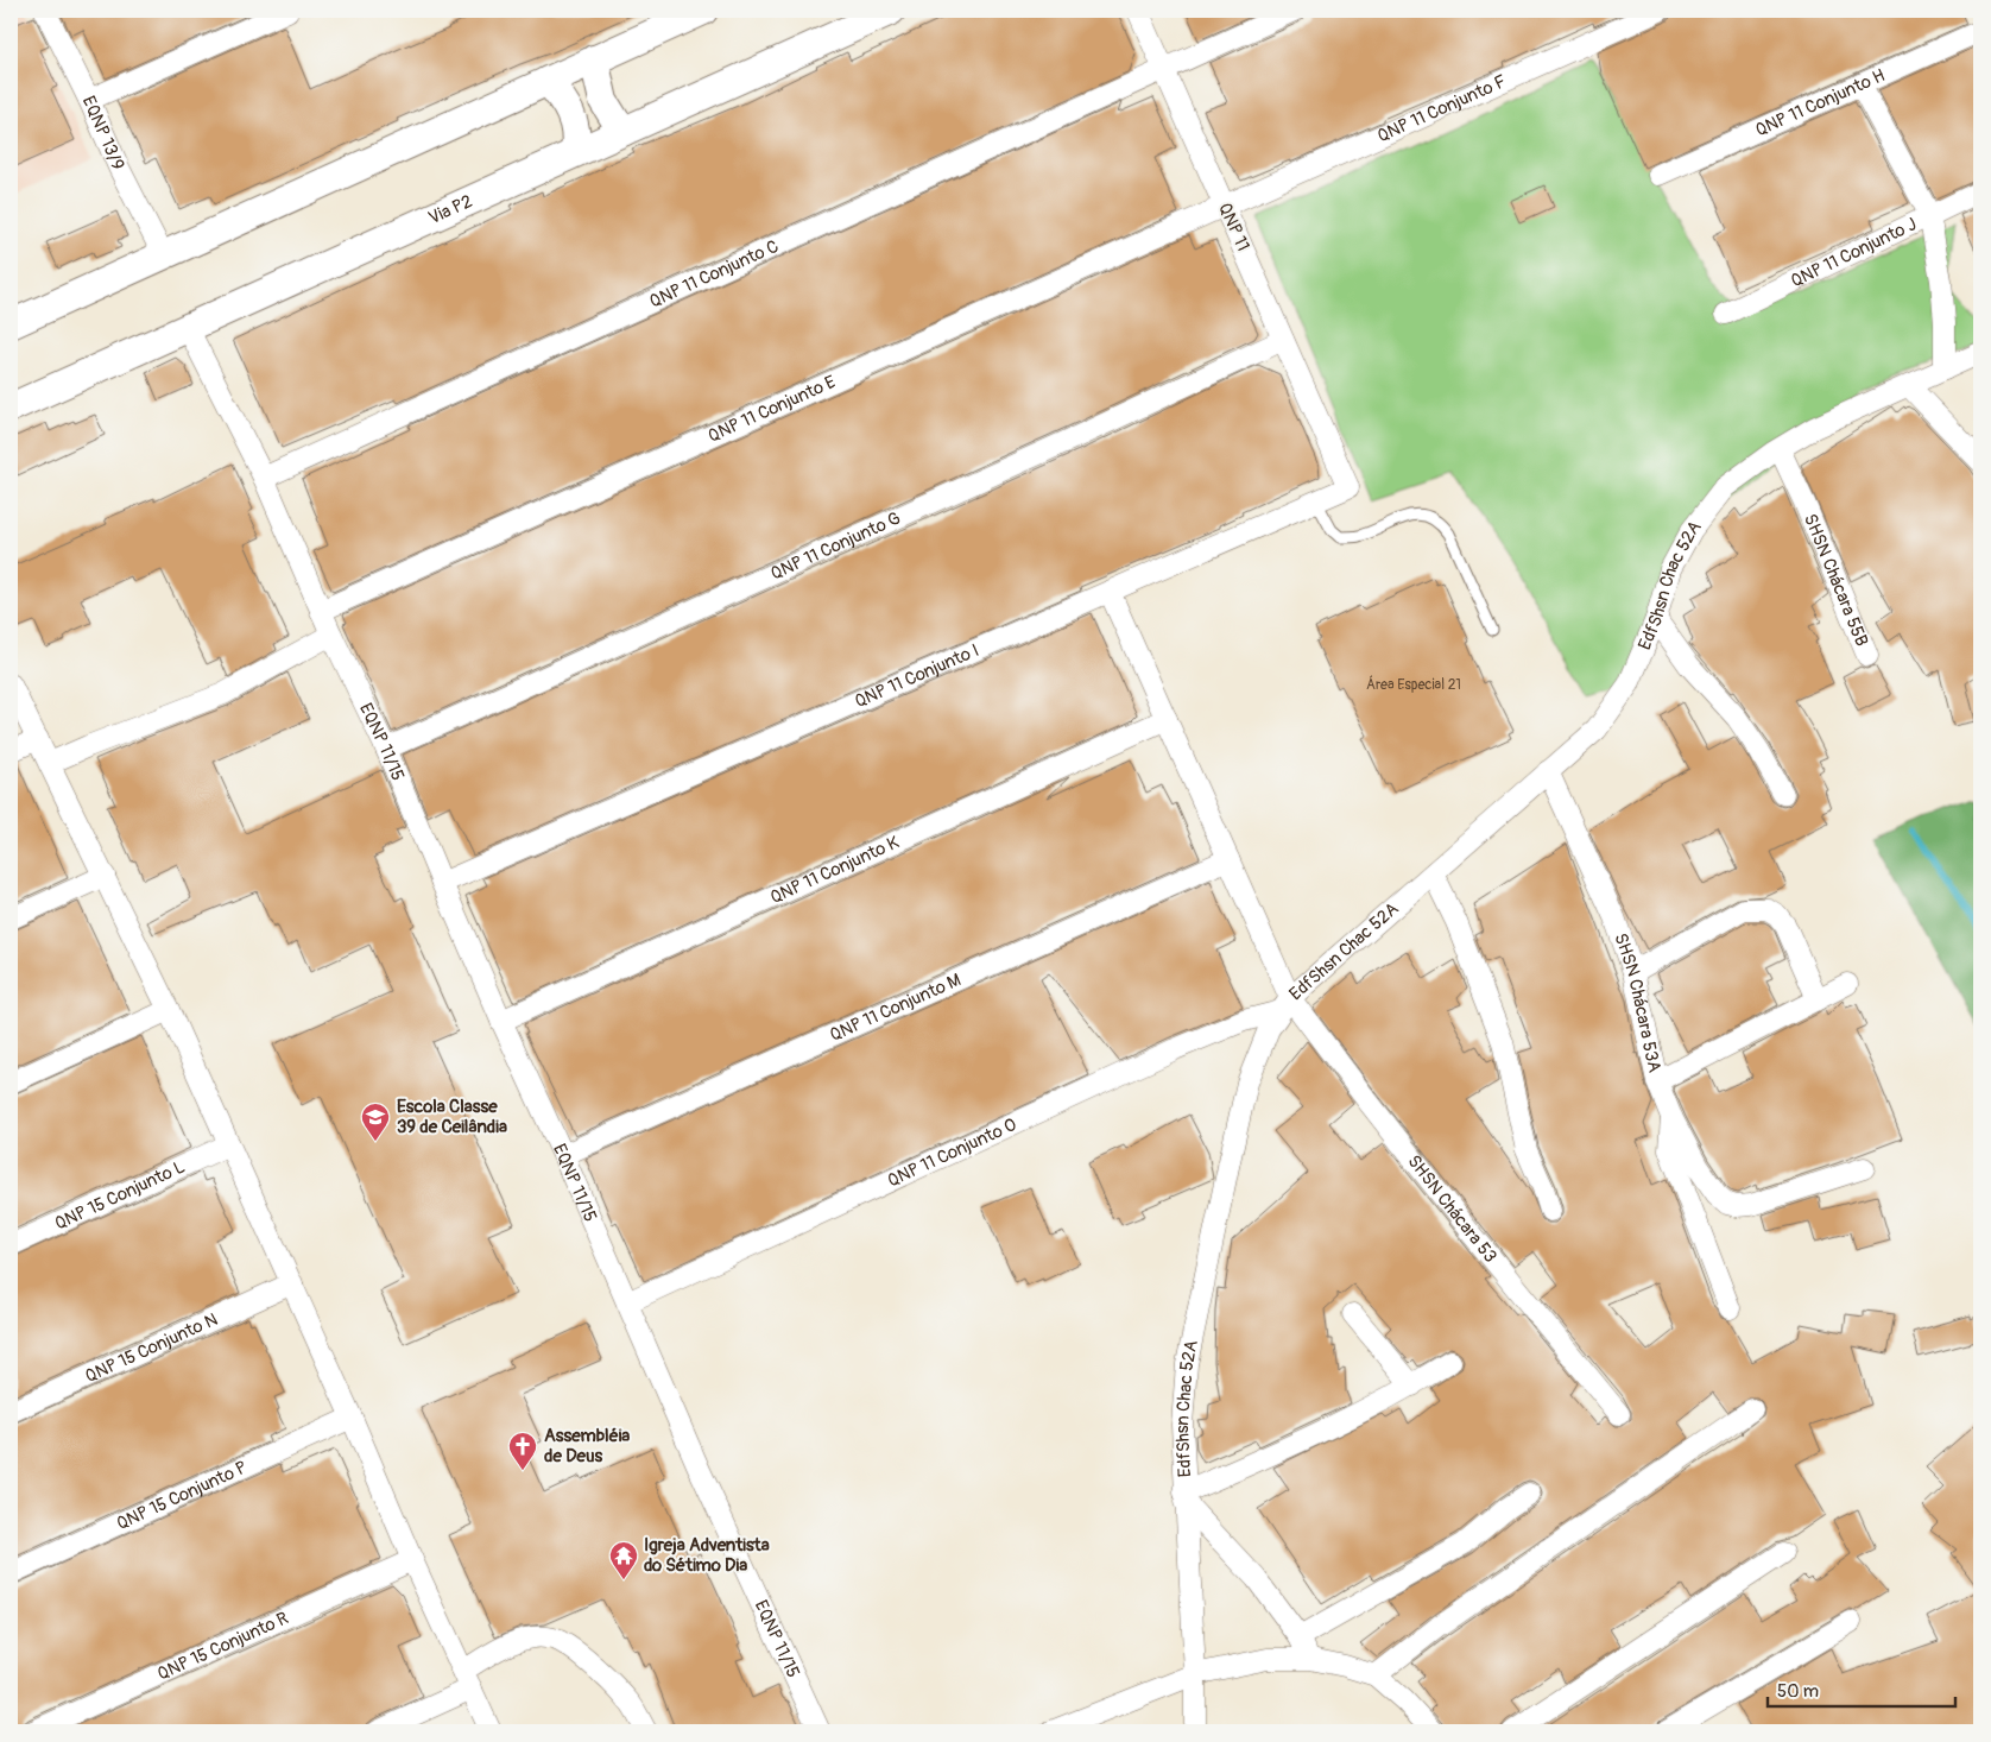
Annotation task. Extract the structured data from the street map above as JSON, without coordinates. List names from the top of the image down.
{
  "streets": {
    "main road": ["Via P2"],
    "street": [
      "QNP 11 Conjunto H",
      "QNP 11 Conjunto F",
      "EQNP 13/9",
      "QNP 11",
      "QNP 11 Conjunto J",
      "QNP 11 Conjunto C",
      "QNP 11 Conjunto E",
      "QNP 11 Conjunto G",
      "SHSN Chácara 55B",
      "EdfShsn Chac 52A",
      "QNP 11 Conjunto I",
      "EQNP 11/15",
      "QNP 11 Conjunto K",
      "SHSN Chácara 53A",
      "QNP 11 Conjunto M",
      "QNP 11 Conjunto O",
      "QNP 15 Conjunto L",
      "SHSN Chácara 53",
      "QNP 15 Conjunto N",
      "QNP 15 Conjunto P",
      "QNP 15 Conjunto R"
    ]
  },
  "crossings": [
    ["QNP 11 Conjunto F", "QNP 11"],
    ["QNP 11 Conjunto F", "QNP 11 Conjunto E"],
    ["Via P2", "EQNP 11/15"],
    ["QNP 11", "QNP 11 Conjunto C"],
    ["QNP 11", "QNP 11 Conjunto E"],
    ["QNP 11", "QNP 11 Conjunto G"],
    ["QNP 11", "QNP 11 Conjunto I"],
    ["QNP 11 Conjunto C", "EQNP 11/15"],
    ["QNP 11 Conjunto E", "EQNP 11/15"],
    ["QNP 11 Conjunto G", "EQNP 11/15"],
    ["SHSN Chácara 55B", "EdfShsn Chac 52A"],
    ["EdfShsn Chac 52A", "SHSN Chácara 53A"],
    ["EdfShsn Chac 52A", "QNP 11 Conjunto O"],
    ["EdfShsn Chac 52A", "SHSN Chácara 53"],
    ["QNP 11 Conjunto I", "EQNP 11/15"],
    ["QNP 11 Conjunto I", "SHSN Chácara 53"],
    ["EQNP 11/15", "QNP 11 Conjunto K"],
    ["EQNP 11/15", "QNP 11 Conjunto M"],
    ["EQNP 11/15", "QNP 11 Conjunto O"],
    ["QNP 11 Conjunto K", "SHSN Chácara 53"],
    ["QNP 11 Conjunto M", "SHSN Chácara 53"],
    ["QNP 11 Conjunto O", "SHSN Chácara 53"]
  ],
  "places": {
    "school or university": ["Escola Classe 39 de Ceilândia"],
    "church": ["Assembléia de Deus"],
    "temple": ["Igreja Adventista do Sétimo Dia"]
  },
  "house_numbers": ["Área Especial 21"],
  "scale_bar": "50 m"
}
